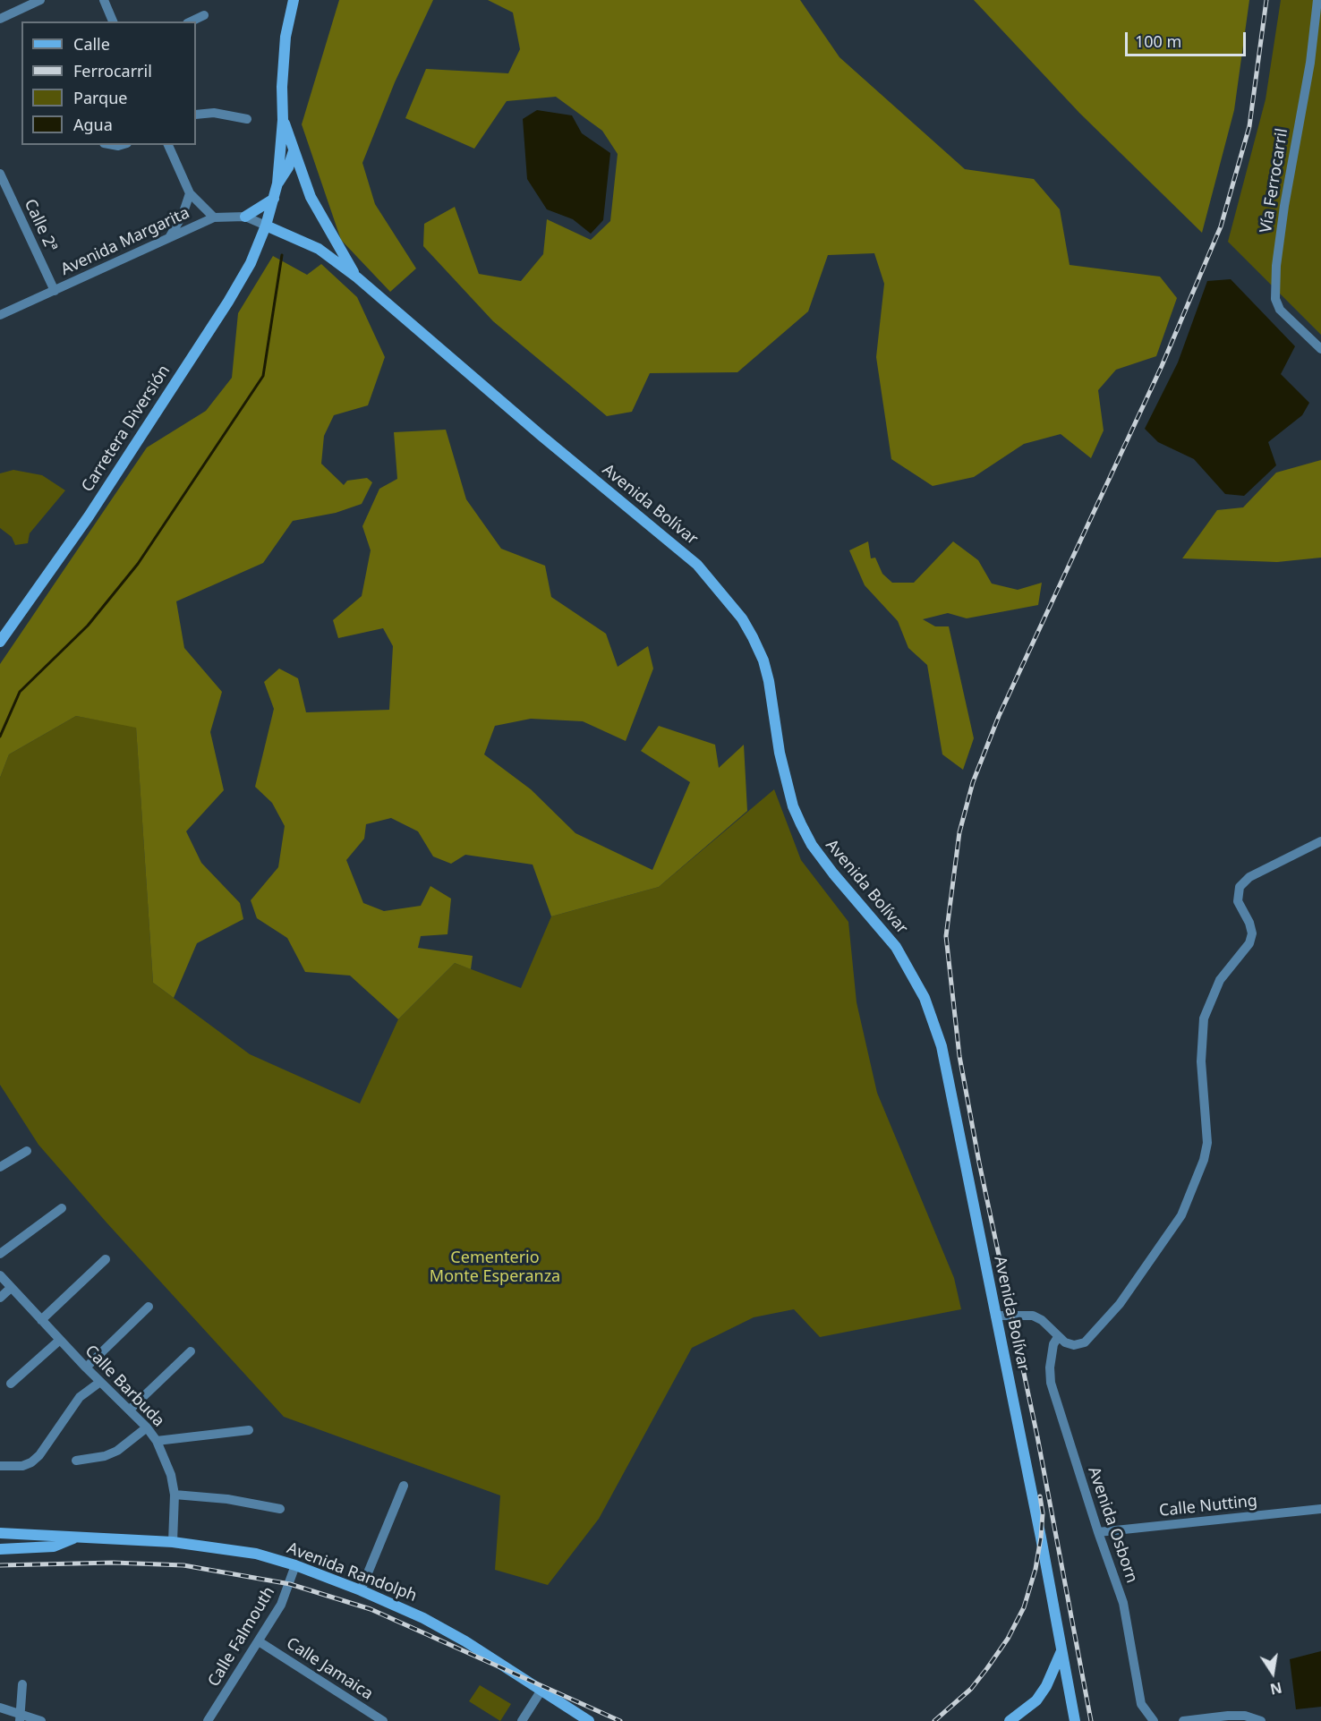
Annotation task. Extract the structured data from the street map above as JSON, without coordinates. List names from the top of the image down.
{
  "streets": {
    "main road": ["Carretera Diversión", "Avenida Bolívar", "Avenida Randolph"],
    "street": [
      "Vía Ferrocarril",
      "Calle 2ª",
      "Avenida Margarita",
      "Calle Barbuda",
      "Calle Nutting",
      "Avenida Osborn",
      "Calle Falmouth",
      "Calle Jamaica"
    ]
  },
  "crossings": [
    ["Calle 2ª", "Avenida Margarita"],
    ["Avenida Margarita", "Carretera Diversión"],
    ["Avenida Margarita", "Avenida Bolívar"],
    ["Carretera Diversión", "Avenida Bolívar"],
    ["Calle Barbuda", "Avenida Randolph"],
    ["Calle Nutting", "Avenida Osborn"],
    ["Avenida Randolph", "Calle Falmouth"],
    ["Calle Falmouth", "Calle Jamaica"]
  ],
  "parks": ["Cementerio Monte Esperanza"],
  "legend": [
    "Calle",
    "Ferrocarril",
    "Parque",
    "Agua"
  ],
  "scale_bar": "100 m",
  "north": "bottom"
}
